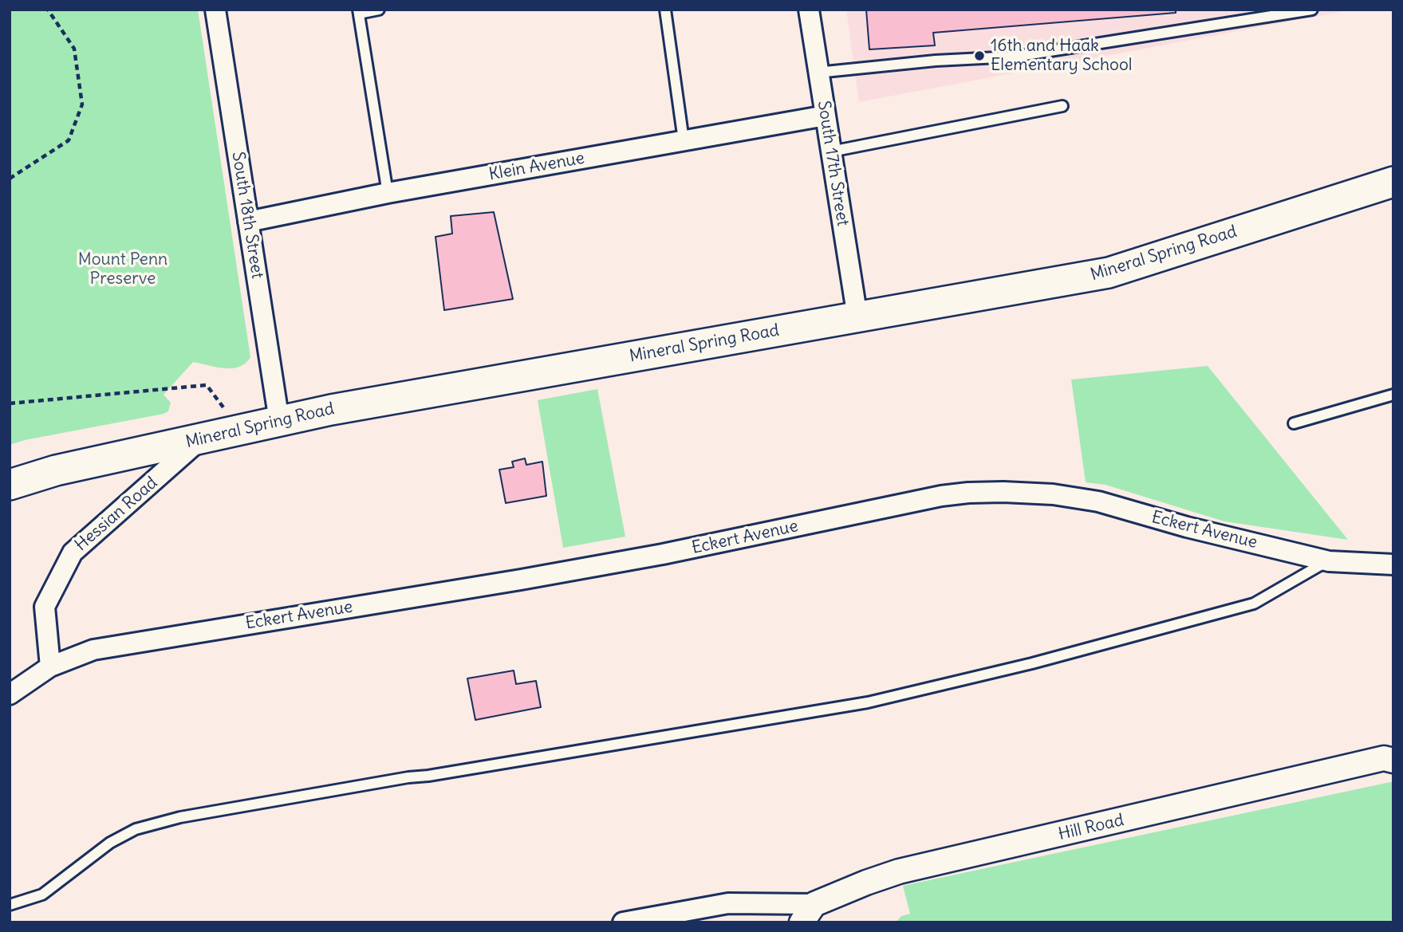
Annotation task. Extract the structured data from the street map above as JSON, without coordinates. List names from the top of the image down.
{
  "streets": {
    "main road": ["Mineral Spring Road"],
    "street": [
      "South 17th Street",
      "Klein Avenue",
      "South 18th Street",
      "Hessian Road",
      "Eckert Avenue",
      "Hill Road"
    ]
  },
  "crossings": [
    ["South 17th Street", "Klein Avenue"],
    ["South 17th Street", "Mineral Spring Road"],
    ["Klein Avenue", "South 18th Street"],
    ["South 18th Street", "Mineral Spring Road"],
    ["Mineral Spring Road", "Hessian Road"],
    ["Hessian Road", "Eckert Avenue"]
  ],
  "parks": ["Mount Penn Preserve"],
  "places": ["16th and Haak Elementary School"]
}
